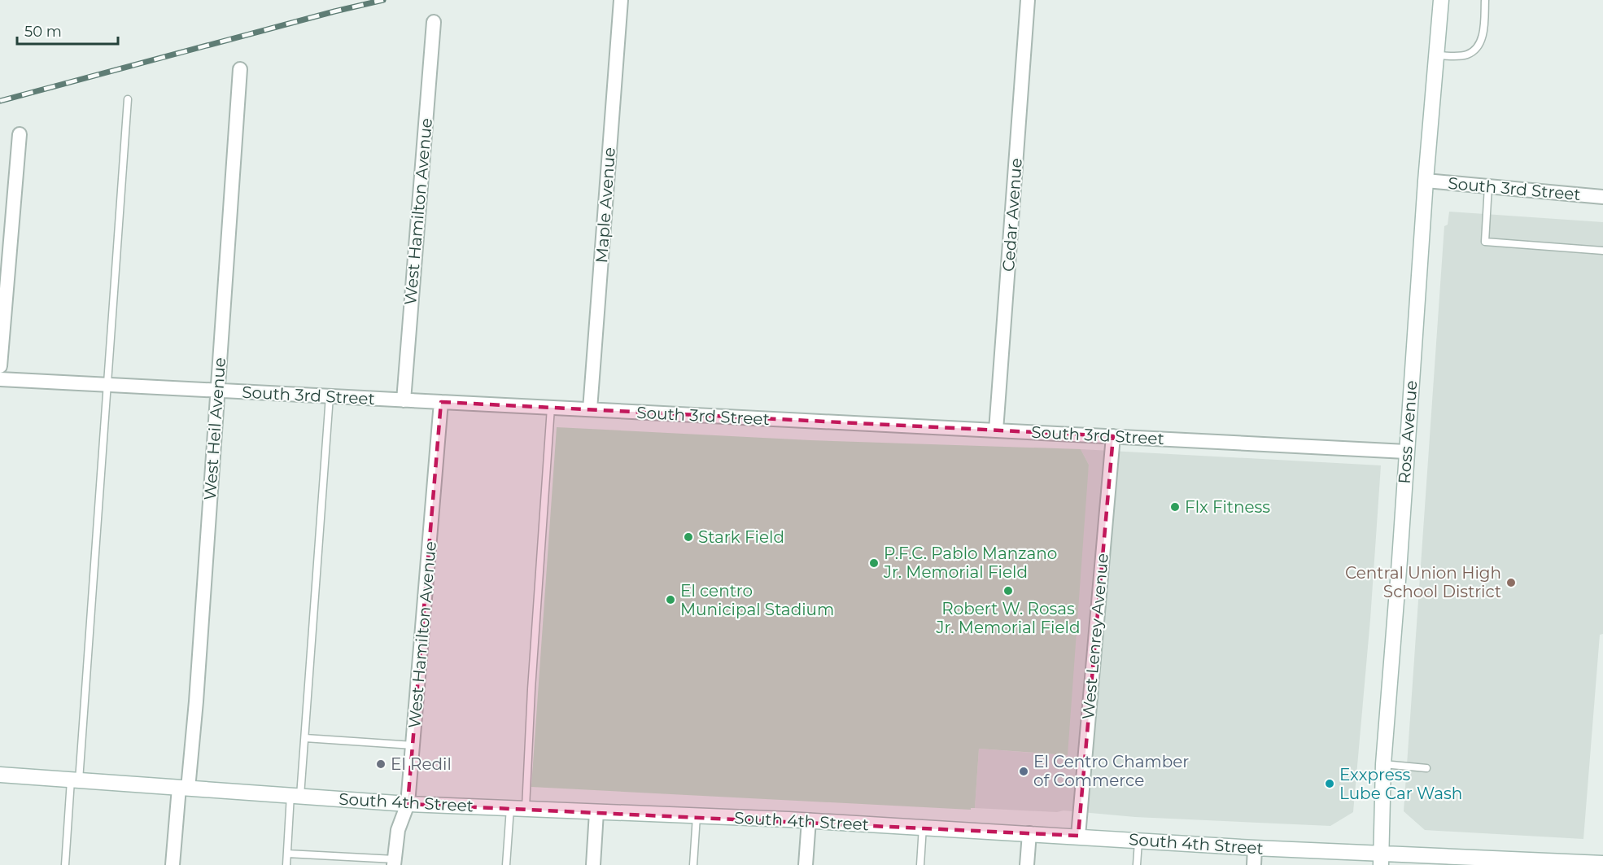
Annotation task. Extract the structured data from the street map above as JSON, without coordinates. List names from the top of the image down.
{
  "streets": {
    "main road": ["Ross Avenue", "South 4th Street"],
    "street": [
      "South 3rd Street",
      "Maple Avenue",
      "West Hamilton Avenue",
      "Cedar Avenue",
      "West Heil Avenue",
      "West Lenrey Avenue"
    ]
  },
  "crossings": [
    ["South 3rd Street", "Maple Avenue"],
    ["South 3rd Street", "West Hamilton Avenue"],
    ["South 3rd Street", "Cedar Avenue"],
    ["South 3rd Street", "West Heil Avenue"],
    ["South 3rd Street", "Ross Avenue"],
    ["South 3rd Street", "West Lenrey Avenue"],
    ["West Hamilton Avenue", "South 4th Street"],
    ["West Heil Avenue", "South 4th Street"],
    ["Ross Avenue", "South 4th Street"],
    ["West Lenrey Avenue", "South 4th Street"]
  ],
  "places": [
    "Flx Fitness",
    "Stark Field",
    "P.F.C. Pablo Manzano Jr. Memorial Field",
    "Central Union High School District",
    "Robert W. Rosas Jr. Memorial Field",
    "El centro Municipal Stadium",
    "El Redil",
    "El Centro Chamber of Commerce",
    "Exxpress Lube Car Wash"
  ],
  "scale_bar": "50 m"
}
